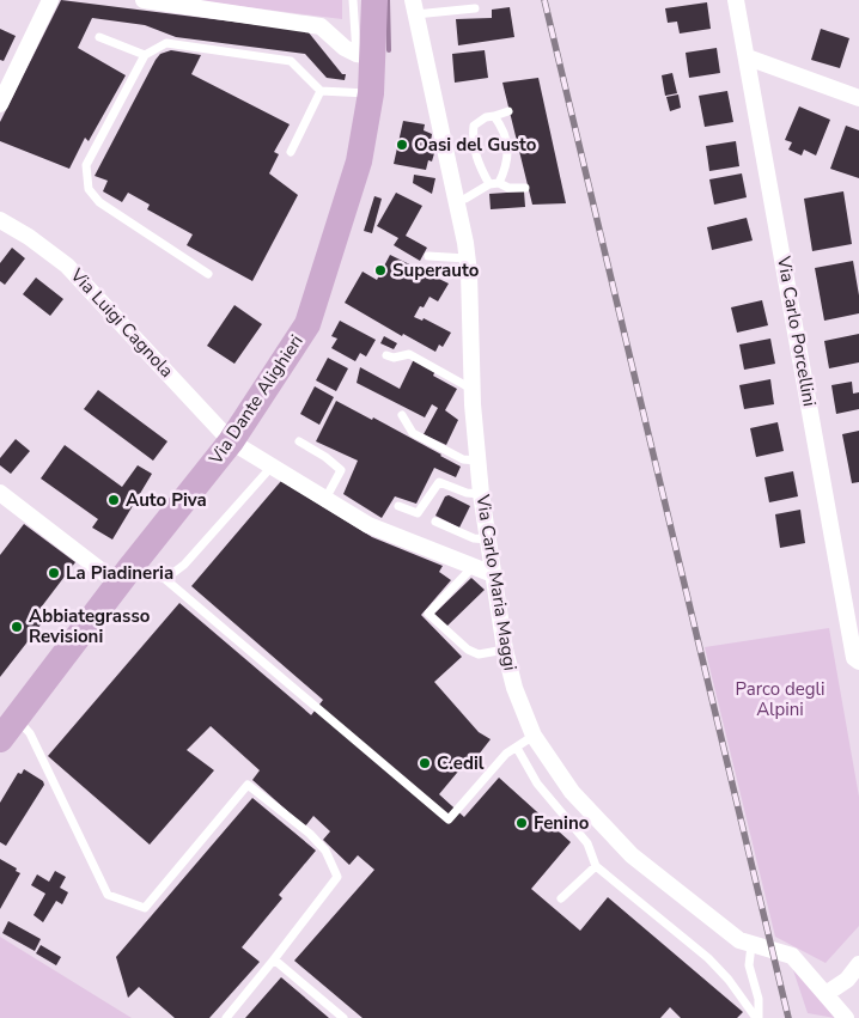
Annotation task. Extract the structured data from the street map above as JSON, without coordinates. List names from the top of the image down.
{
  "streets": {
    "main road": ["Via Dante Alighieri"],
    "street": ["Via Luigi Cagnola", "Via Carlo Porcellini", "Via Carlo Maria Maggi"]
  },
  "crossings": [
    ["Via Luigi Cagnola", "Via Dante Alighieri"],
    ["Via Luigi Cagnola", "Via Carlo Maria Maggi"]
  ],
  "parks": ["Parco degli Alpini"],
  "places": [
    "Oasi del Gusto",
    "Superauto",
    "Auto Piva",
    "La Piadineria",
    "Abbiategrasso Revisioni",
    "C.edil",
    "Fenino"
  ]
}
